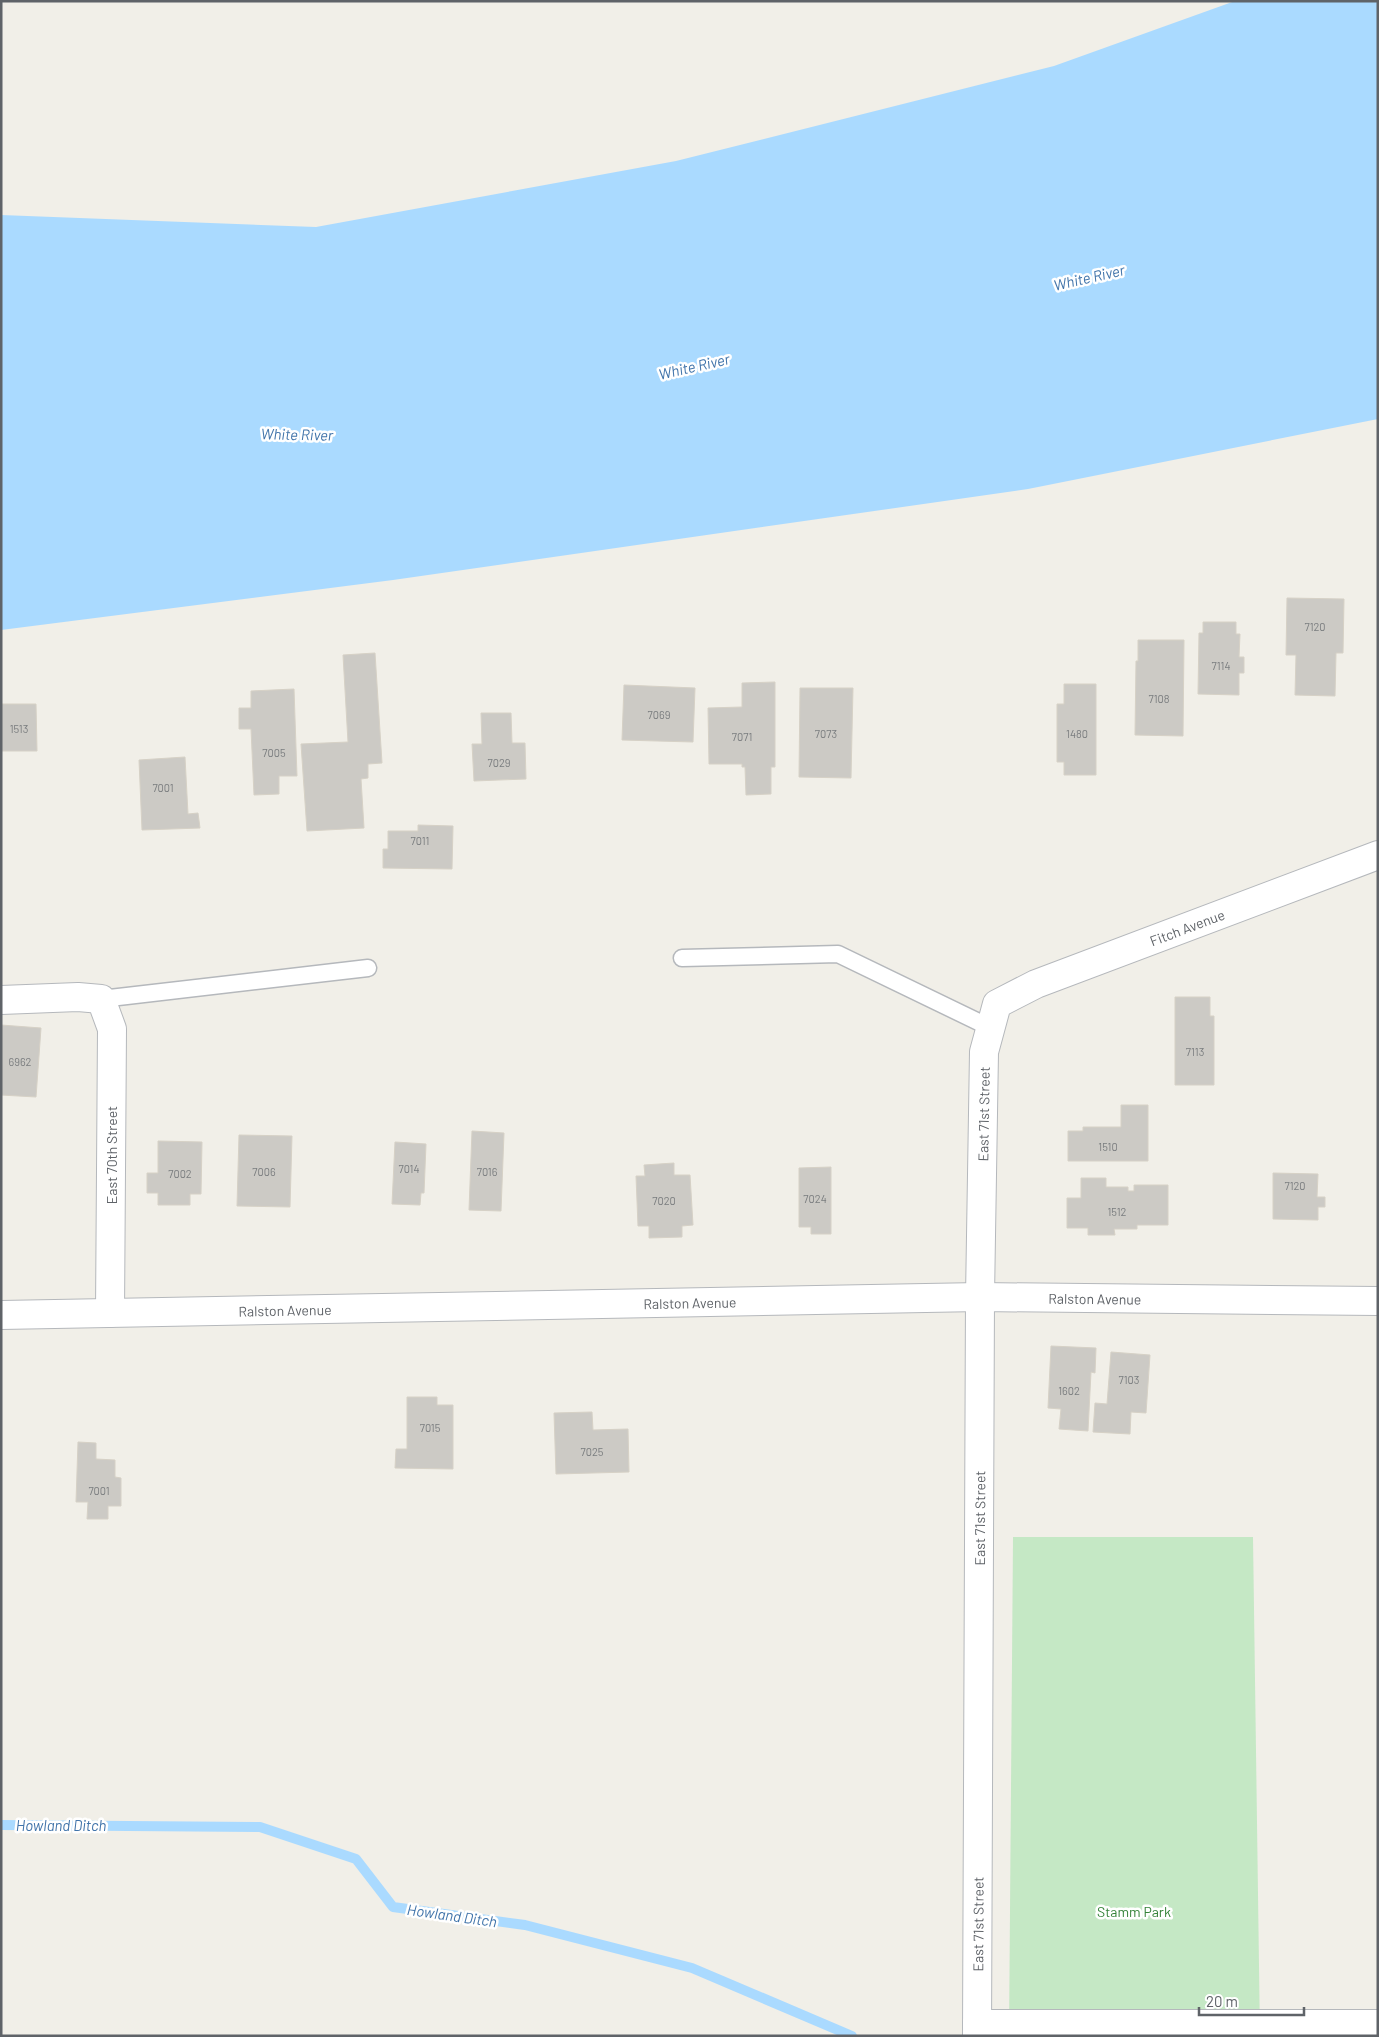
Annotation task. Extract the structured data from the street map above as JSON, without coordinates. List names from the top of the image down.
{
  "streets": {
    "street": [
      "Fitch Avenue",
      "East 71st Street",
      "East 70th Street",
      "Ralston Avenue"
    ]
  },
  "crossings": [
    ["Fitch Avenue", "East 71st Street"],
    ["East 71st Street", "Ralston Avenue"],
    ["East 70th Street", "Ralston Avenue"]
  ],
  "water": ["White River", "Howland Ditch"],
  "parks": ["Stamm Park"],
  "house_numbers": [
    "7120",
    "7114",
    "7108",
    "7069",
    "1513",
    "7073",
    "1480",
    "7071",
    "7005",
    "7029",
    "7001",
    "7011",
    "7113",
    "6962",
    "1510",
    "7014",
    "7006",
    "7016",
    "7002",
    "7120",
    "7024",
    "7020",
    "1512",
    "7103",
    "1602",
    "7015",
    "7025",
    "7001"
  ],
  "scale_bar": "20 m"
}
